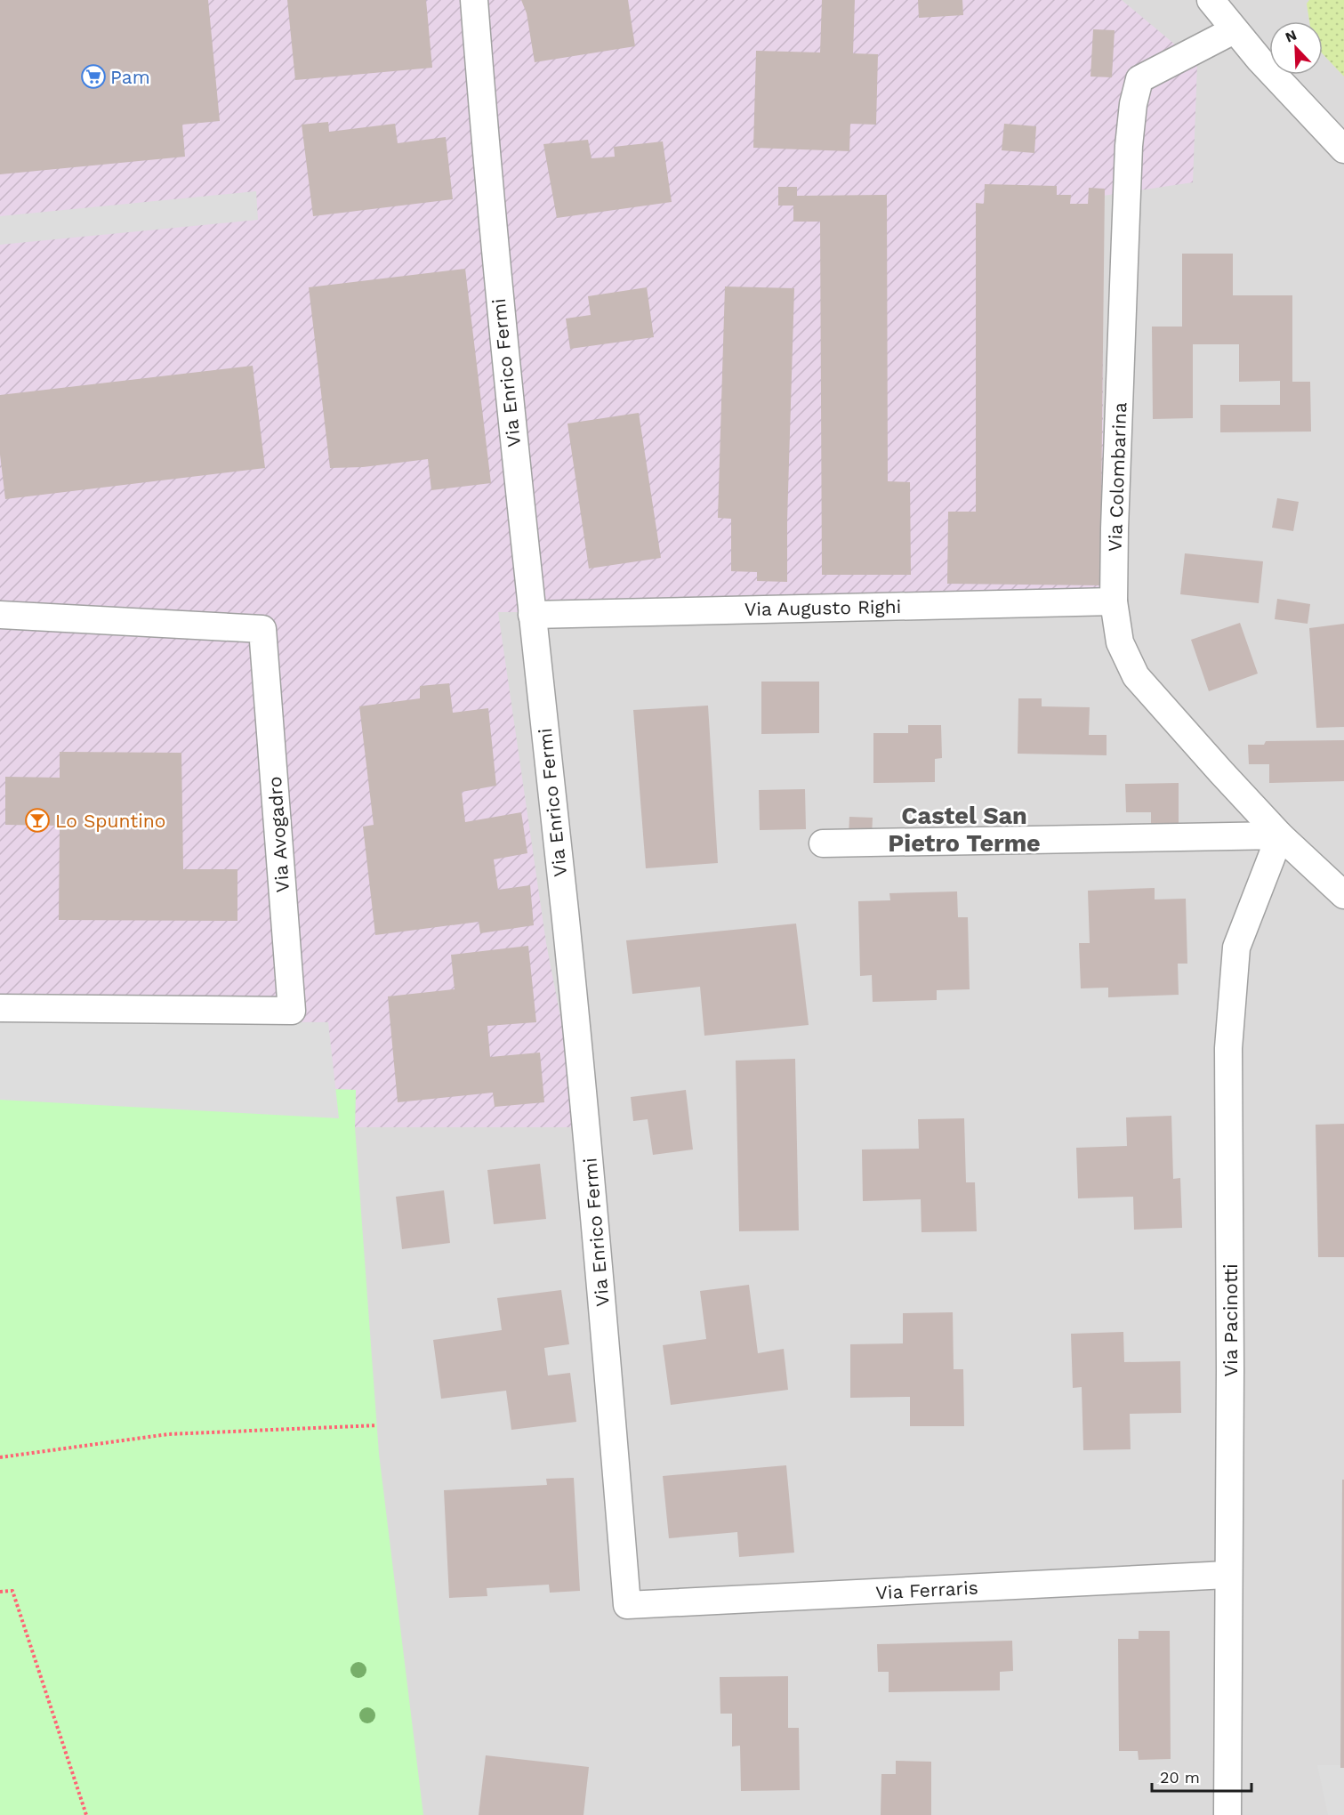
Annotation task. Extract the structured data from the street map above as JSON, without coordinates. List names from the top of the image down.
{
  "streets": {
    "street": [
      "Via Enrico Fermi",
      "Via Colombarina",
      "Via Augusto Righi",
      "Via Avogadro",
      "Via Pacinotti",
      "Via Ferraris"
    ]
  },
  "crossings": [
    ["Via Enrico Fermi", "Via Augusto Righi"],
    ["Via Enrico Fermi", "Via Ferraris"],
    ["Via Colombarina", "Via Augusto Righi"],
    ["Via Colombarina", "Via Pacinotti"],
    ["Via Pacinotti", "Via Ferraris"]
  ],
  "districts": ["Castel San Pietro Terme"],
  "places": {
    "supermarket": ["Pam"],
    "bar": ["Lo Spuntino"]
  },
  "scale_bar": "20 m",
  "north": "top left"
}
